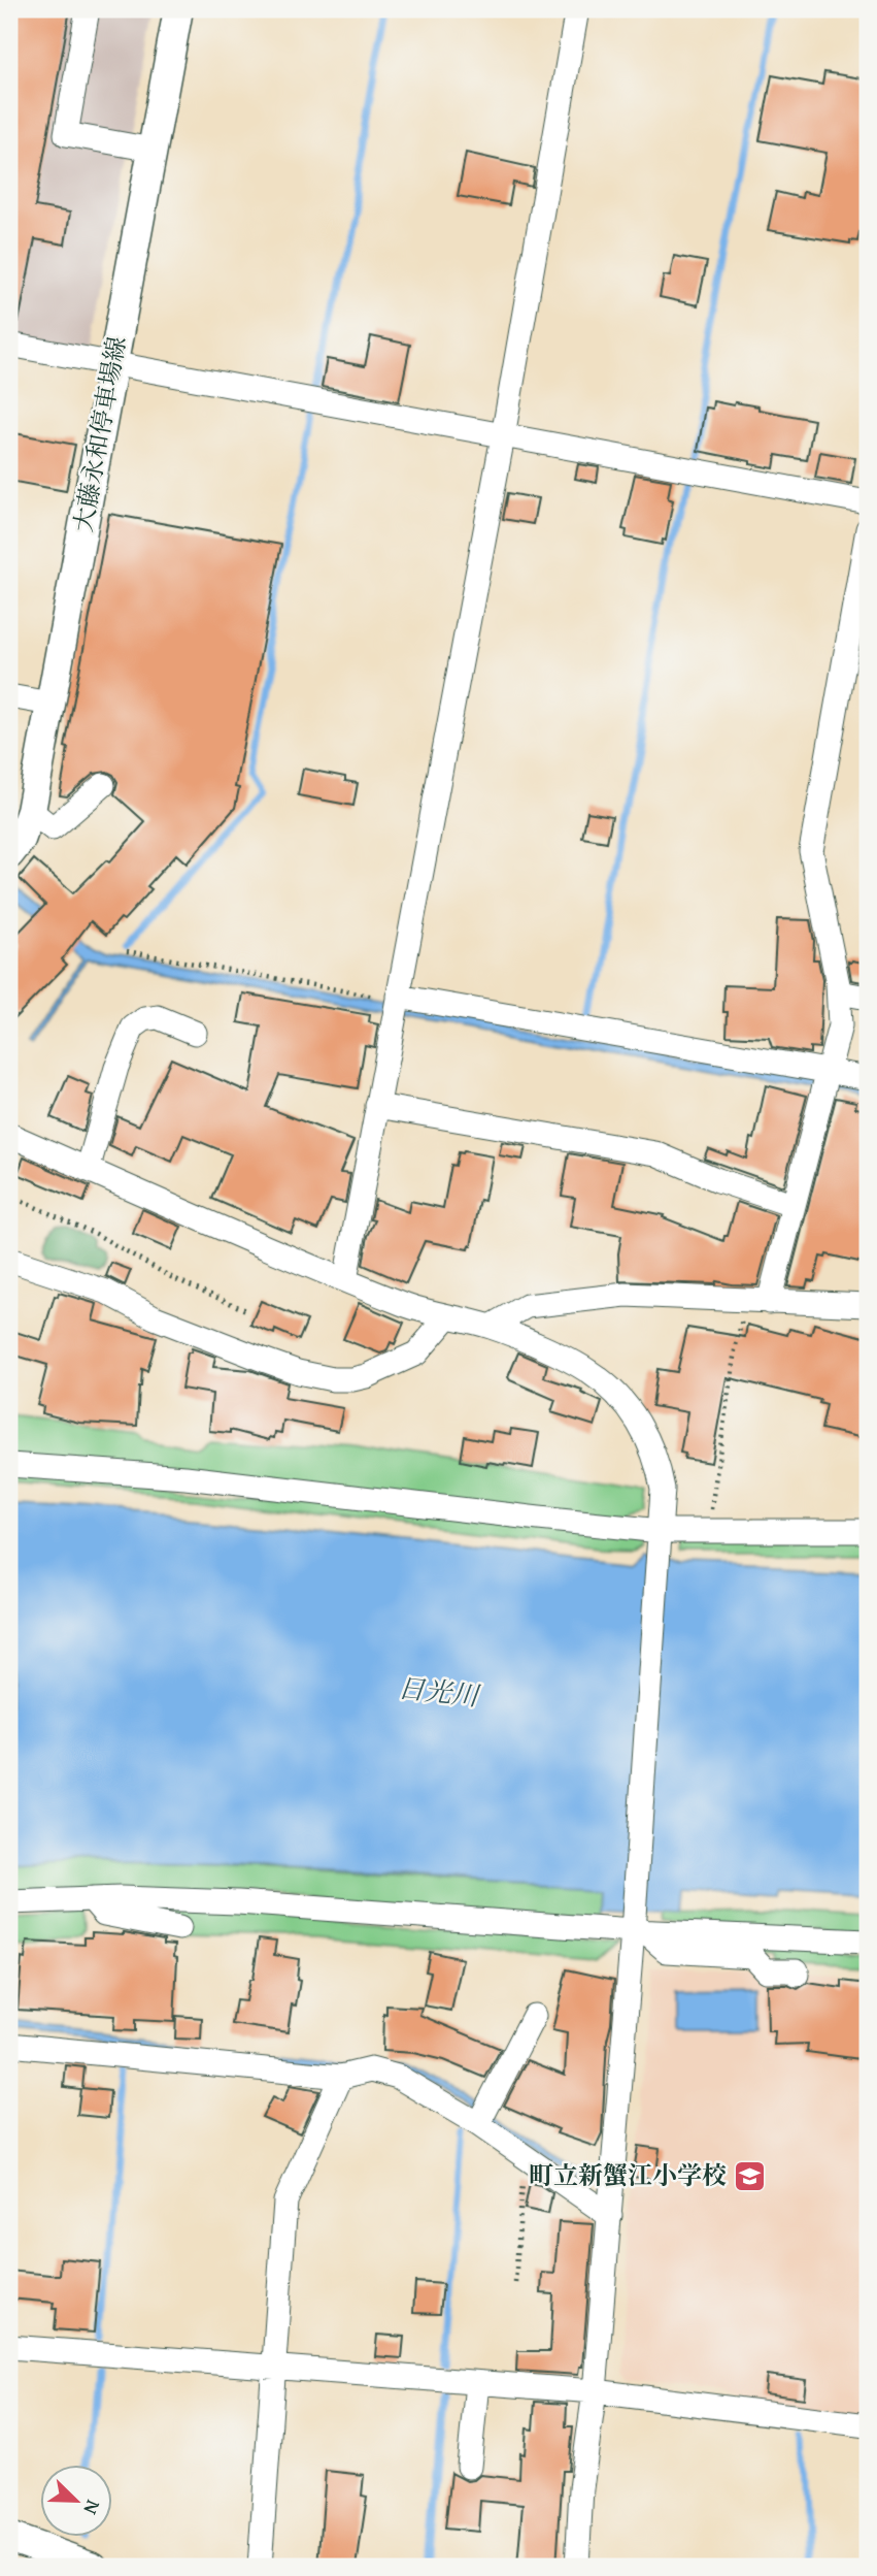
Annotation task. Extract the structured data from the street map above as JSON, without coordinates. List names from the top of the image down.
{
  "streets": {
    "main road": ["大藤永和停車場線"]
  },
  "water": ["日光川"],
  "places": {
    "school or university": ["町立新蟹江小学校"]
  },
  "north": "bottom right"
}
